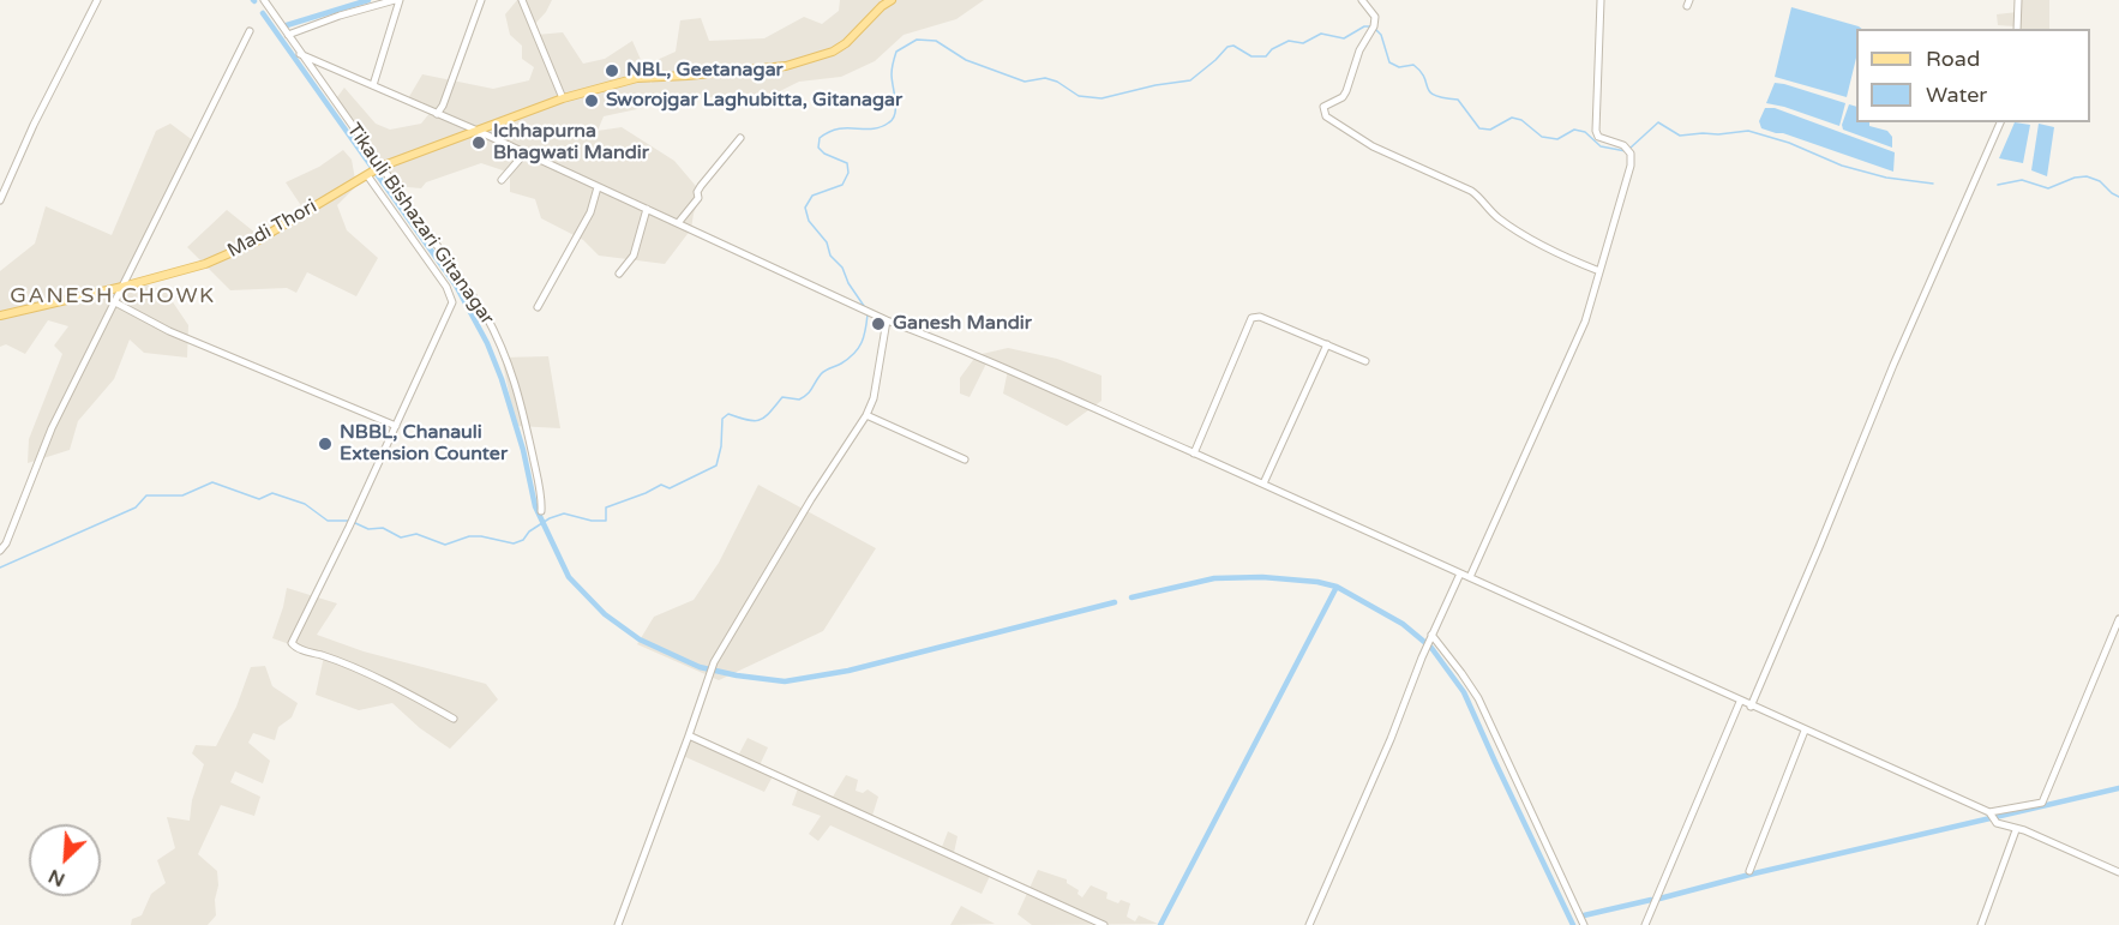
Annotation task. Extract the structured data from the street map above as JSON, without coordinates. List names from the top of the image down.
{
  "streets": {
    "main road": ["Madi Thori"],
    "street": ["Tikauli Bishazari Gitanagar"]
  },
  "crossings": [
    ["Tikauli Bishazari Gitanagar", "Madi Thori"]
  ],
  "districts": ["GANESH CHOWK"],
  "places": [
    "NBL, Geetanagar",
    "Sworojgar Laghubitta, Gitanagar",
    "Ichhapurna Bhagwati Mandir",
    "Ganesh Mandir",
    "NBBL, Chanauli Extension Counter"
  ],
  "legend": ["Road", "Water"],
  "north": "bottom left"
}
